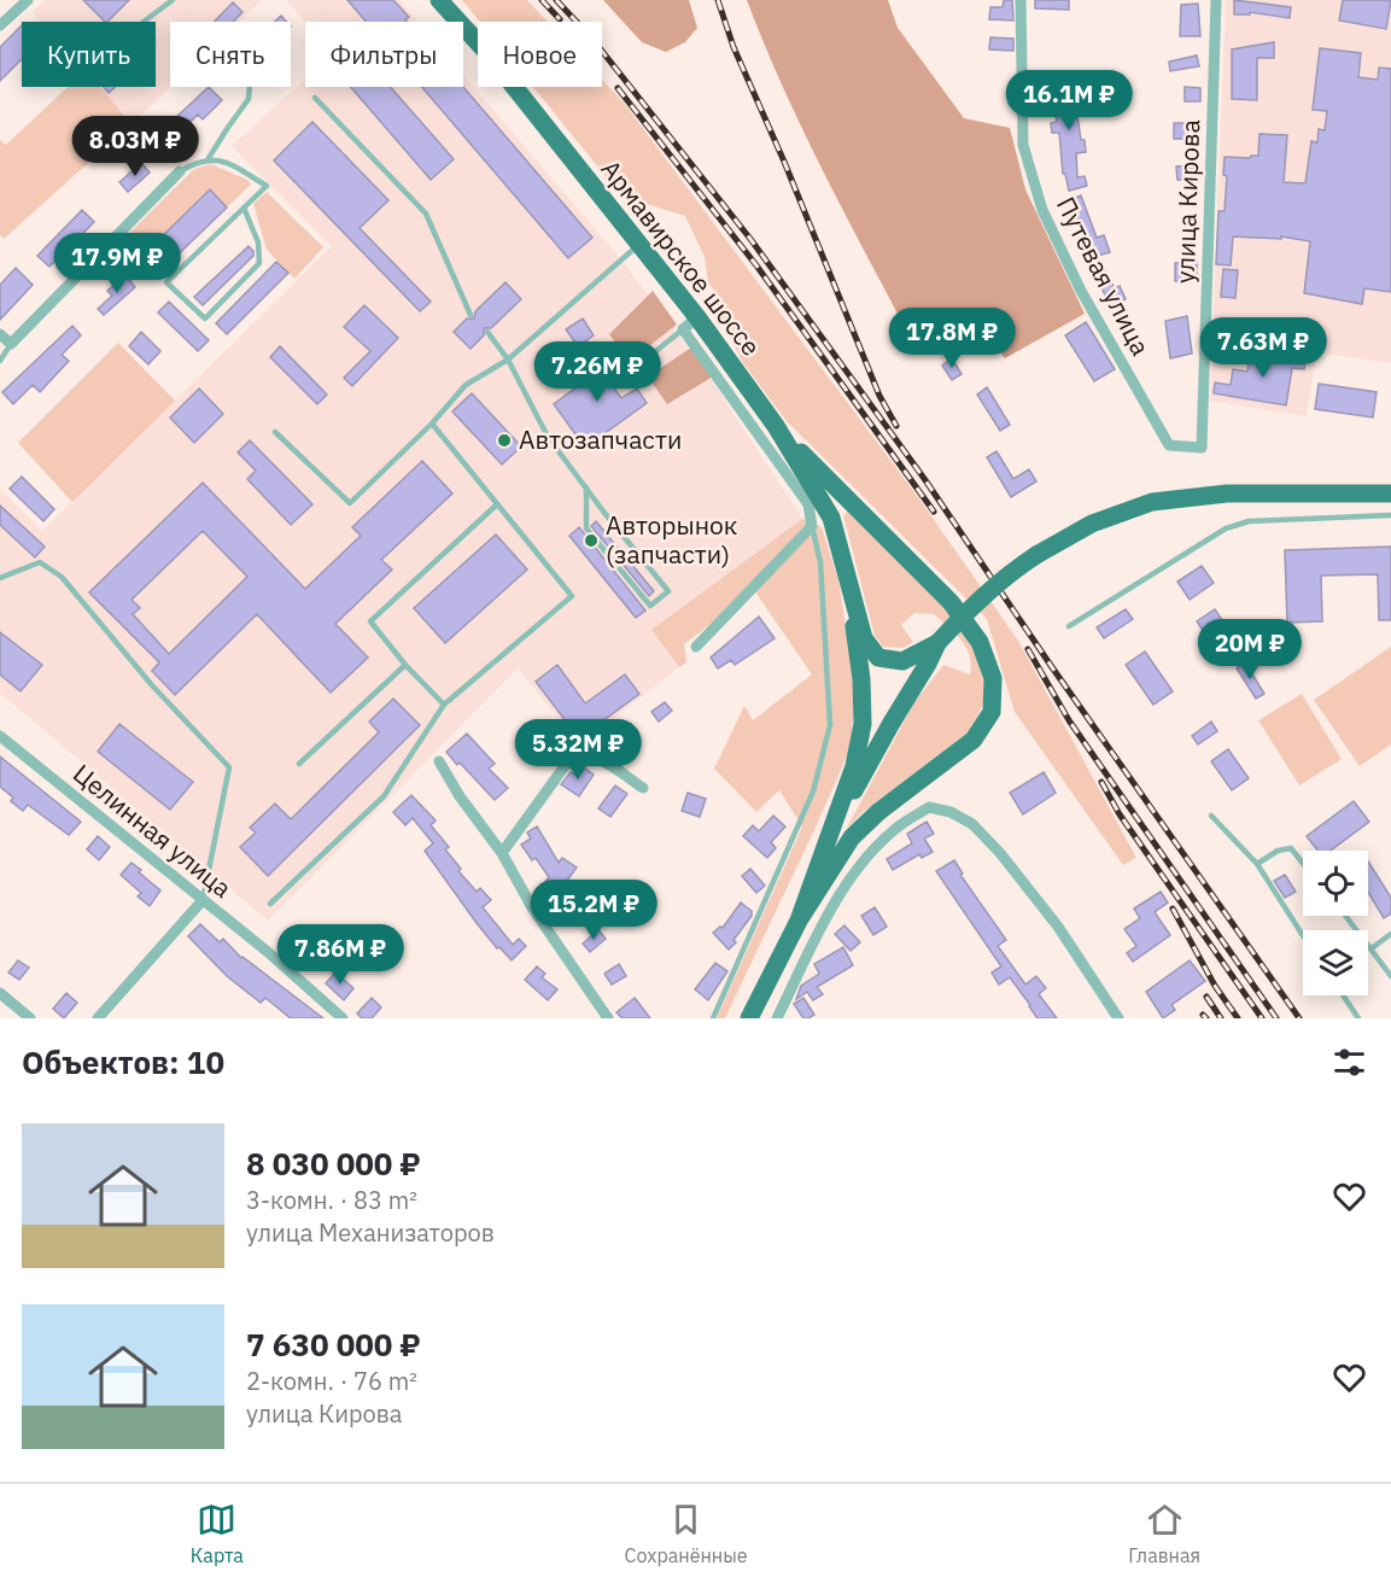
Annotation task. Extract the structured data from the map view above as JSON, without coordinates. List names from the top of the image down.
{
  "streets": {
    "main road": ["Армавирское шоссе"],
    "street": ["улица Кирова", "Путевая улица", "Целинная улица"]
  },
  "crossings": [
    ["улица Кирова", "Путевая улица"]
  ],
  "places": ["Автозапчасти", "Авторынок (запчасти)"],
  "page": {
    "chip": [
      "Купить",
      "Снять",
      "Фильтры",
      "Новое"
    ],
    "price": [
      "16.1M ₽",
      "8.03M ₽",
      "17.9M ₽",
      "17.8M ₽",
      "7.63M ₽",
      "7.26M ₽",
      "20M ₽",
      "5.32M ₽",
      "15.2M ₽",
      "7.86M ₽"
    ],
    "heading": "Объектов: 10",
    "list": [
      {
        "name": "8 030 000 ₽",
        "note": "3-комн. · 83 m² · улица Механизаторов"
      },
      {
        "name": "7 630 000 ₽",
        "note": "2-комн. · 76 m² · улица Кирова"
      }
    ],
    "tabs": ["Карта", "Сохранённые", "Главная"]
  }
}
